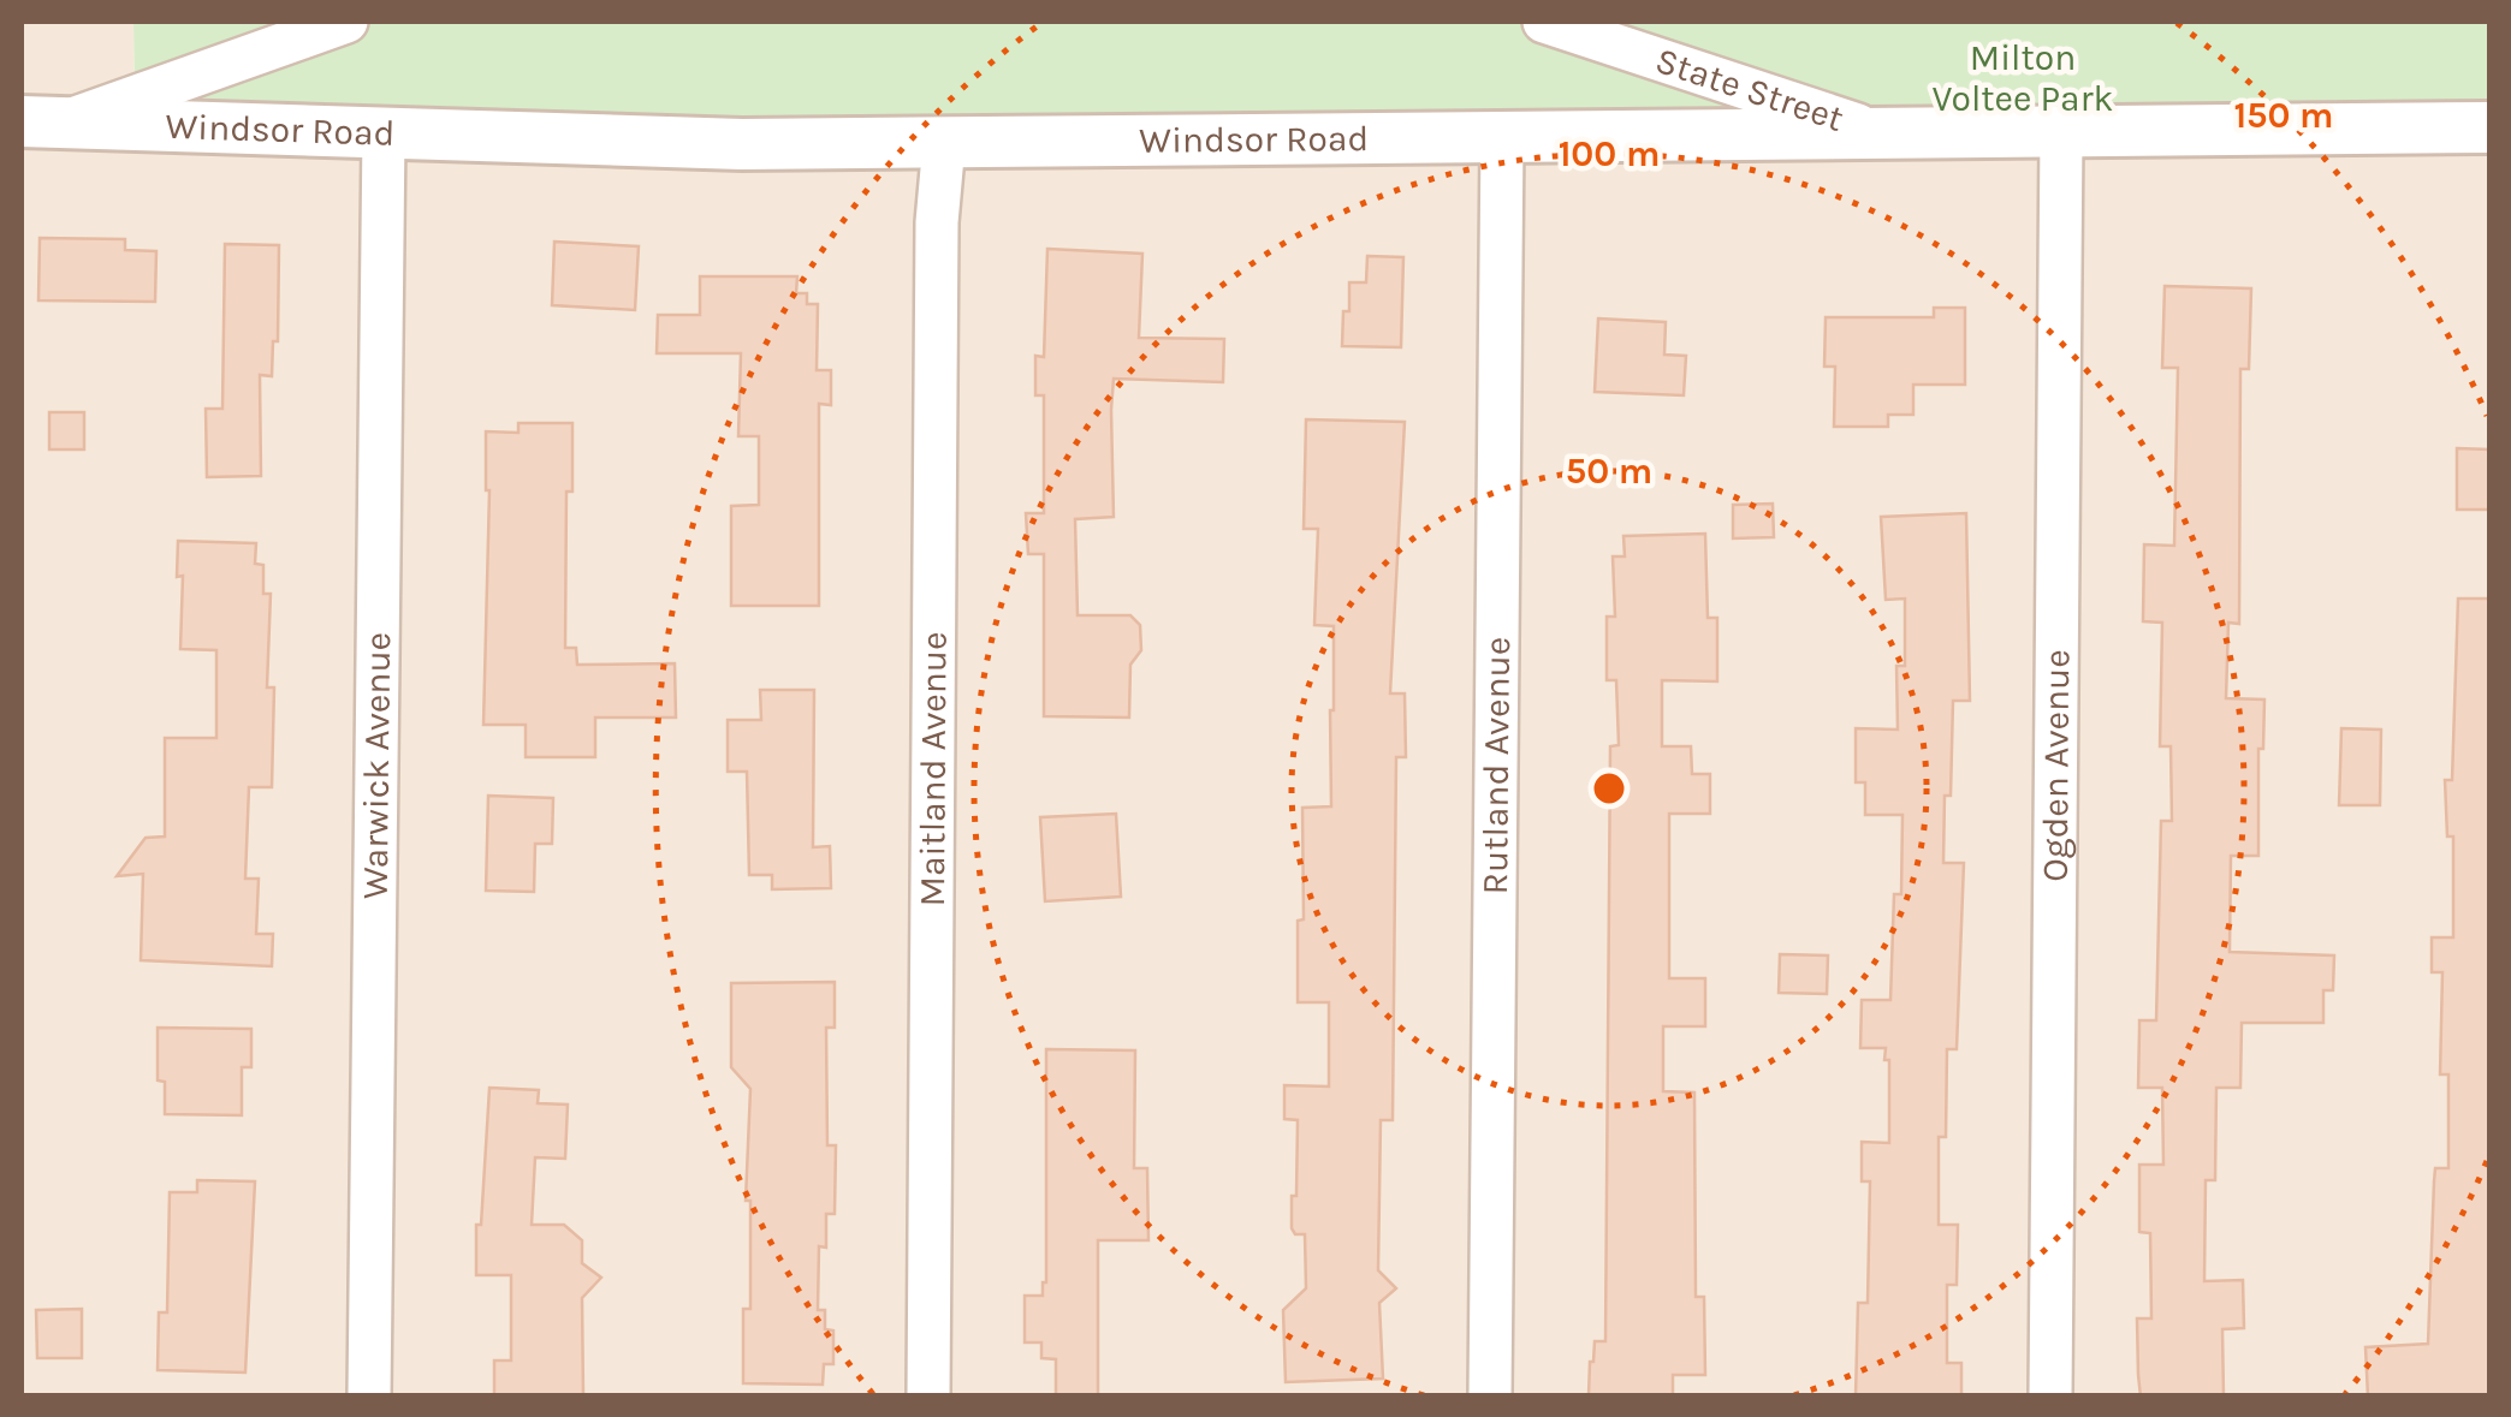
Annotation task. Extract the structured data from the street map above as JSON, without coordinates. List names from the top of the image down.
{
  "streets": {
    "street": [
      "State Street",
      "Windsor Road",
      "Warwick Avenue",
      "Ogden Avenue",
      "Rutland Avenue",
      "Maitland Avenue"
    ]
  },
  "crossings": [
    ["State Street", "Windsor Road"],
    ["Windsor Road", "Warwick Avenue"],
    ["Windsor Road", "Ogden Avenue"],
    ["Windsor Road", "Rutland Avenue"],
    ["Windsor Road", "Maitland Avenue"]
  ],
  "parks": ["Milton Voltee Park"],
  "rings": ["150 m", "100 m", "50 m"]
}
